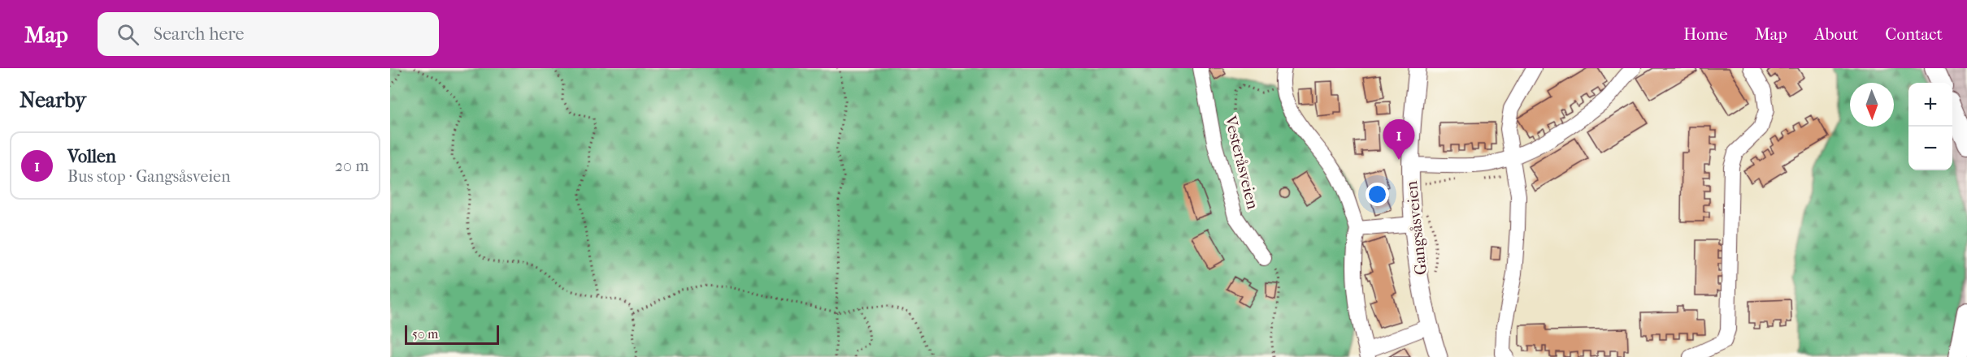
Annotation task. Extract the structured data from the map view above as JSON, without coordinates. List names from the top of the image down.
{
  "streets": {
    "street": ["Vesteråsveien", "Gangsåsveien"]
  },
  "scale_bar": "50 m",
  "north": "bottom",
  "page": {
    "header": "Map",
    "search": "Search here",
    "nav": [
      "Home",
      "Map",
      "About",
      "Contact"
    ],
    "heading": "Nearby",
    "map_buttons": ["+", "−"],
    "pins": "1",
    "list": [
      {
        "mark": "1",
        "name": "Vollen",
        "note": "Bus stop · Gangsåsveien",
        "value": "20 m"
      }
    ],
    "scale": "50 m"
  }
}
